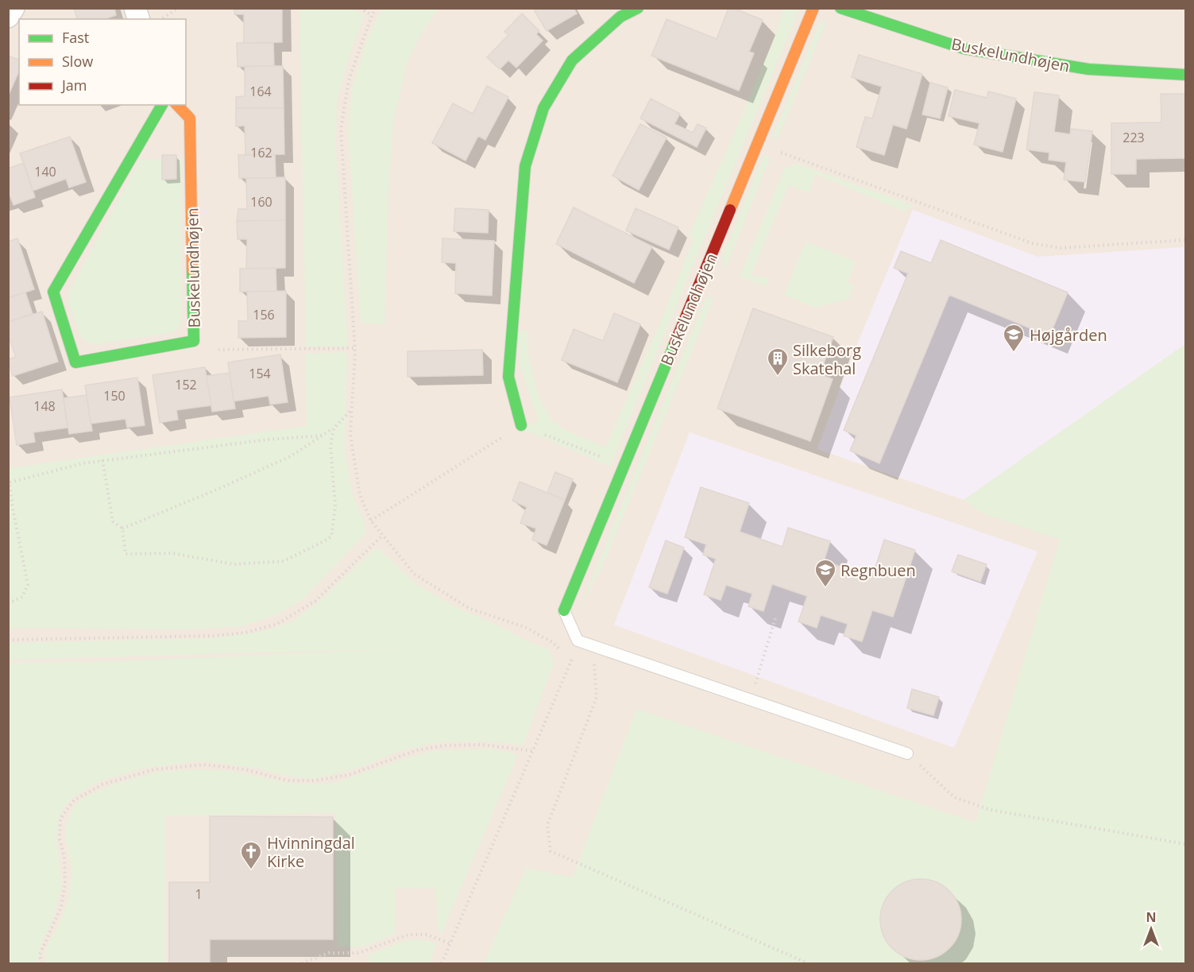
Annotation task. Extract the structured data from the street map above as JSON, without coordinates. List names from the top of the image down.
{
  "streets": {
    "street": ["Buskelundhøjen"]
  },
  "places": {
    "school or university": ["Højgården", "Regnbuen"],
    "building": ["Silkeborg Skatehal"],
    "church": ["Hvinningdal Kirke"]
  },
  "house_numbers": [
    "164",
    "223",
    "162",
    "140",
    "160",
    "156",
    "154",
    "152",
    "150",
    "148",
    "1"
  ],
  "legend": ["Fast", "Slow", "Jam"],
  "north": "top"
}
